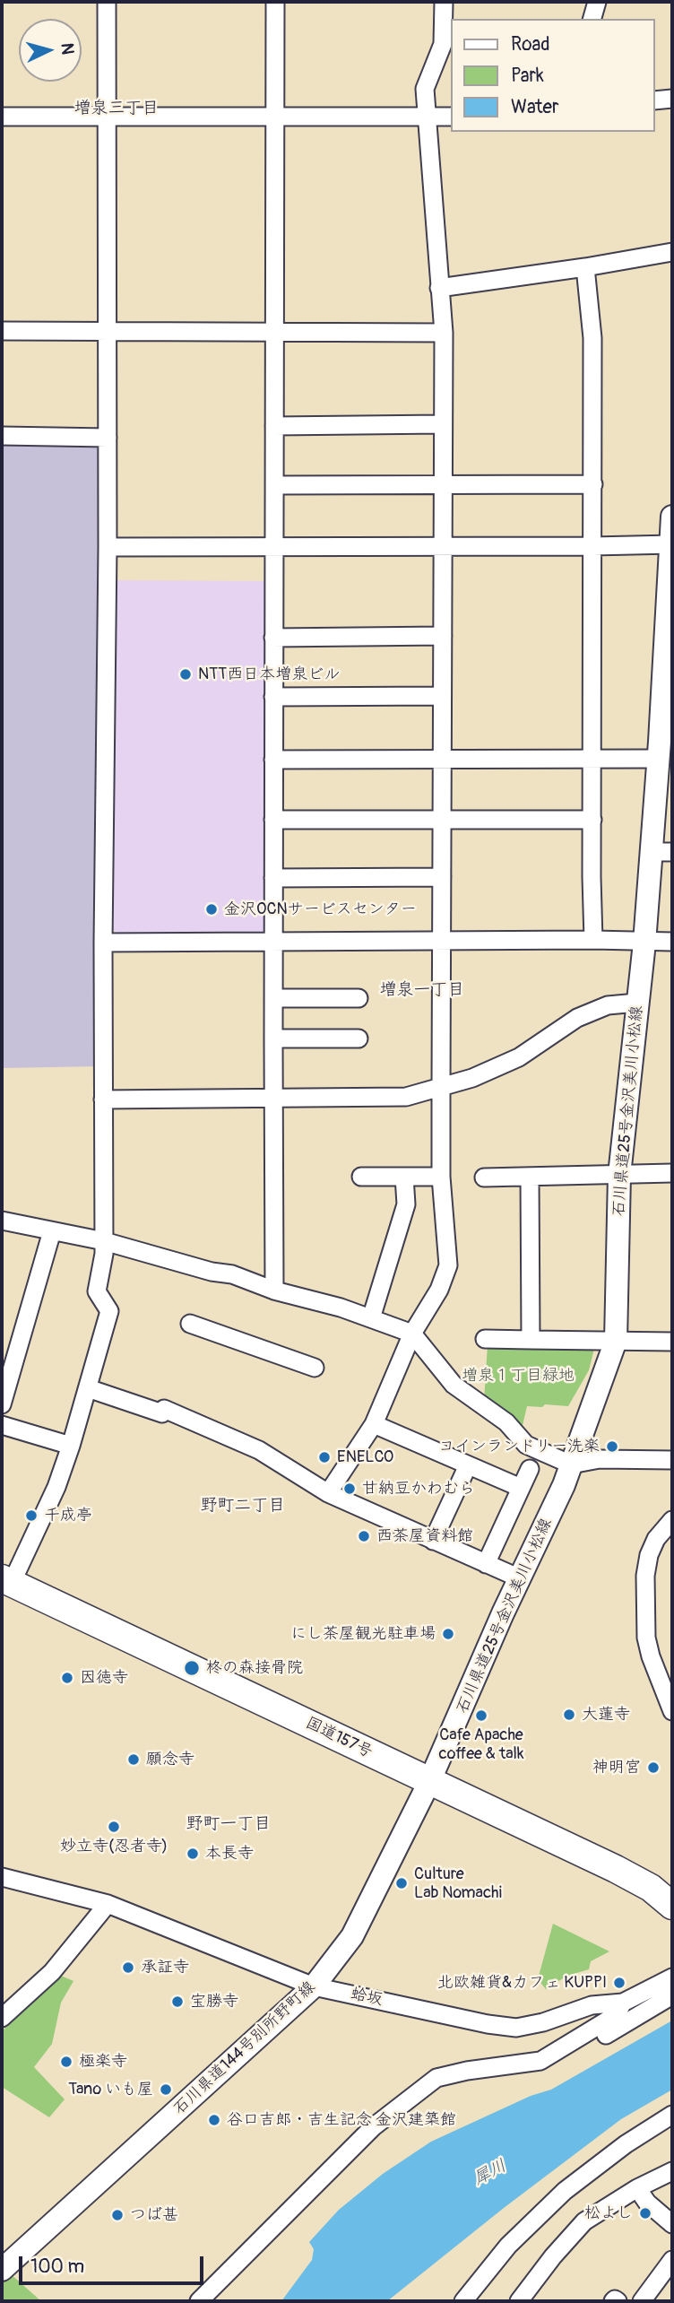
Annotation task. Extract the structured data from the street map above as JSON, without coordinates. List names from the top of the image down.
{
  "streets": {
    "highway": ["国道157号"],
    "main road": ["石川県道25号金沢美川小松線", "石川県道144号別所野町線"],
    "street": ["蛤坂"]
  },
  "crossings": [
    ["石川県道25号金沢美川小松線", "国道157号"],
    ["石川県道25号金沢美川小松線", "石川県道144号別所野町線"],
    ["国道157号", "石川県道144号別所野町線"],
    ["蛤坂", "石川県道144号別所野町線"]
  ],
  "districts": [
    "増泉三丁目",
    "増泉一丁目",
    "野町二丁目",
    "野町一丁目"
  ],
  "water": ["犀川"],
  "parks": ["増泉１丁目緑地"],
  "places": [
    "NTT西日本増泉ビル",
    "金沢OCNサービスセンター",
    "コインランドリー洗楽",
    "ENELCO",
    "甘納豆かわむら",
    "千成亭",
    "西茶屋資料館",
    "にし茶屋観光駐車場",
    "柊の森接骨院",
    "因徳寺",
    "大蓮寺",
    "Cafe Apache coffee & talk",
    "願念寺",
    "神明宮",
    "妙立寺(忍者寺)",
    "本長寺",
    "Culture Lab Nomachi",
    "承証寺",
    "北欧雑貨&カフェ KUPPI",
    "宝勝寺",
    "極楽寺",
    "Tano いも屋",
    "谷口吉郎・吉生記念 金沢建築館",
    "松よし",
    "つば甚"
  ],
  "legend": ["Road", "Park", "Water"],
  "scale_bar": "100 m",
  "north": "right"
}
